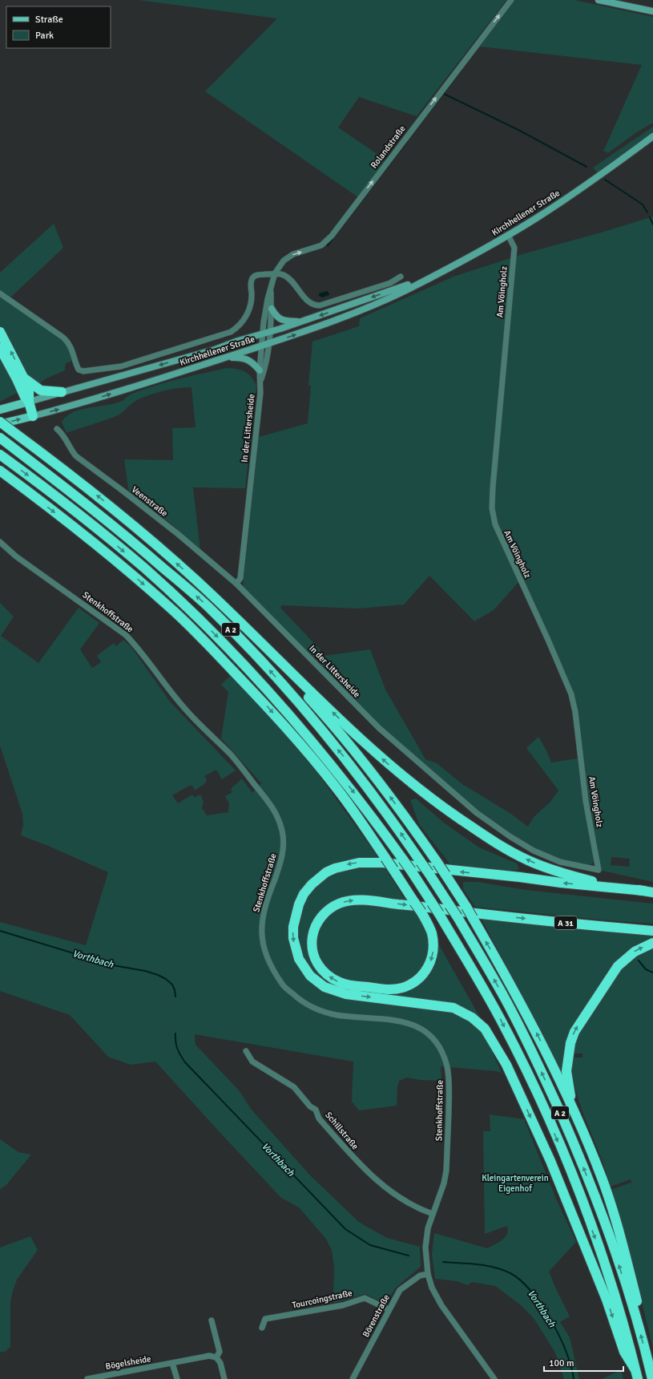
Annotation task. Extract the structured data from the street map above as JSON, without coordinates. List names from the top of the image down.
{
  "streets": {
    "highway": ["A 2", "A 31"],
    "main road": ["Kirchhellener Straße"],
    "street": [
      "Rolandstraße",
      "Am Vöingholz",
      "In der Littersheide",
      "Veenstraße",
      "Stenkhoffstraße",
      "Schillstraße",
      "Tourcoingstraße",
      "Börenstraße",
      "Bögelsheide"
    ]
  },
  "crossings": [
    ["Rolandstraße", "Kirchhellener Straße"],
    ["Rolandstraße", "In der Littersheide"],
    ["Kirchhellener Straße", "Am Vöingholz"],
    ["Kirchhellener Straße", "In der Littersheide"],
    ["Am Vöingholz", "In der Littersheide"],
    ["In der Littersheide", "Veenstraße"],
    ["Stenkhoffstraße", "Schillstraße"],
    ["Stenkhoffstraße", "Börenstraße"],
    ["Tourcoingstraße", "Börenstraße"]
  ],
  "one_way": ["Rolandstraße"],
  "water": ["Vorthbach"],
  "parks": ["Kleingartenverein Eigenhof"],
  "legend": ["Straße", "Park"],
  "scale_bar": "100 m"
}
